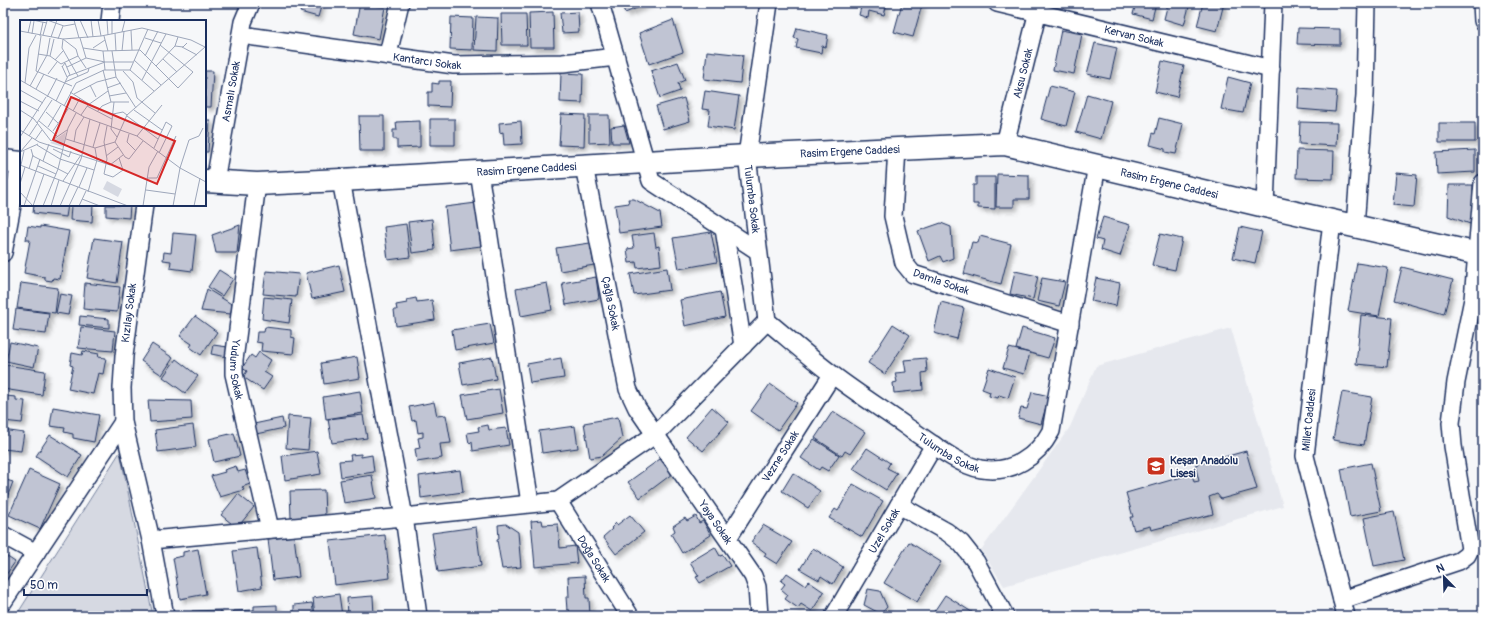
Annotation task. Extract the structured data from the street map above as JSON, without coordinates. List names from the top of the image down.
{
  "streets": {
    "main road": ["Rasim Ergene Caddesi"],
    "street": [
      "Kervan Sokak",
      "Kantarcı Sokak",
      "Aksu Sokak",
      "Asmalı Sokak",
      "Tulumba Sokak",
      "Damla Sokak",
      "Çağla Sokak",
      "Kızılay Sokak",
      "Yudum Sokak",
      "Millet Caddesi",
      "Vezne Sokak",
      "Yaya Sokak",
      "Uzel Sokak",
      "Doğa Sokak"
    ]
  },
  "crossings": [
    ["Kervan Sokak", "Aksu Sokak"],
    ["Kantarcı Sokak", "Asmalı Sokak"],
    ["Aksu Sokak", "Rasim Ergene Caddesi"],
    ["Asmalı Sokak", "Rasim Ergene Caddesi"],
    ["Rasim Ergene Caddesi", "Tulumba Sokak"],
    ["Rasim Ergene Caddesi", "Damla Sokak"],
    ["Rasim Ergene Caddesi", "Çağla Sokak"],
    ["Rasim Ergene Caddesi", "Yudum Sokak"],
    ["Rasim Ergene Caddesi", "Millet Caddesi"],
    ["Tulumba Sokak", "Damla Sokak"],
    ["Tulumba Sokak", "Vezne Sokak"],
    ["Tulumba Sokak", "Uzel Sokak"],
    ["Çağla Sokak", "Yaya Sokak"],
    ["Vezne Sokak", "Yaya Sokak"]
  ],
  "places": {
    "school or university": ["Keşan Anadolu Lisesi"]
  },
  "scale_bar": "50 m",
  "north": "top left"
}
